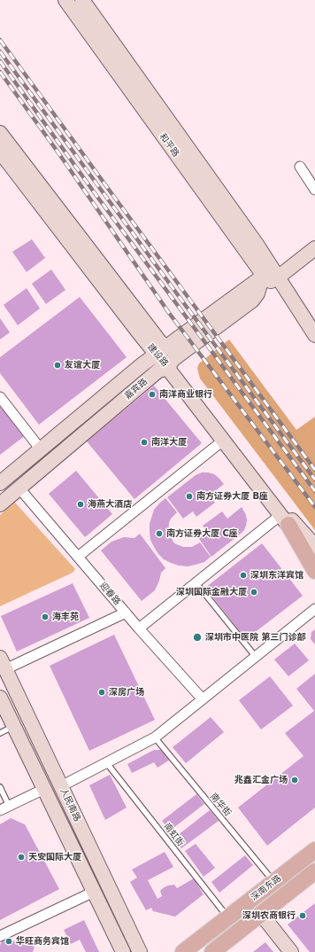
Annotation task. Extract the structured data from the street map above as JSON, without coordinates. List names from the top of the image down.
{
  "streets": {
    "main road": [
      "和平路",
      "建设路",
      "嘉宾路",
      "人民南路",
      "深南东路"
    ],
    "street": ["迎春路"],
    "lane": ["南华街", "南虹街"]
  },
  "crossings": [
    ["和平路", "嘉宾路"],
    ["建设路", "嘉宾路"],
    ["嘉宾路", "迎春路"],
    ["南华街", "深南东路"],
    ["南虹街", "深南东路"]
  ],
  "places": [
    "友谊大厦",
    "南洋商业银行",
    "南洋大厦",
    "南方证券大厦 B座",
    "海燕大酒店",
    "南方证券大厦 C座",
    "深圳东洋宾馆",
    "深圳国际金融大厦",
    "海丰苑",
    "深圳市中医院 第三门诊部",
    "深房广场",
    "兆鑫汇金广场",
    "天安国际大厦",
    "深圳农商银行",
    "华旺商务宾馆"
  ]
}
